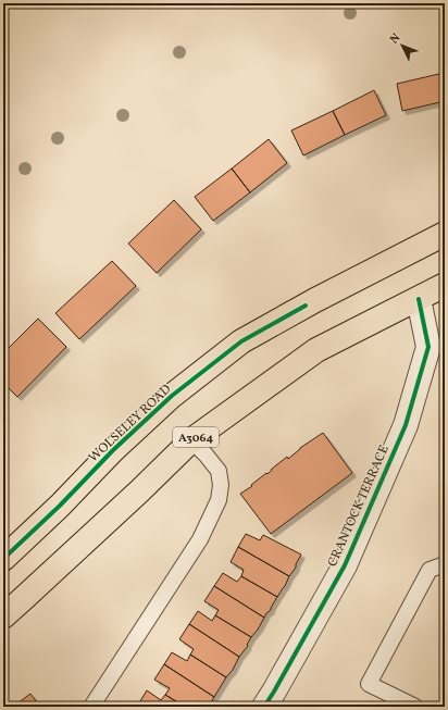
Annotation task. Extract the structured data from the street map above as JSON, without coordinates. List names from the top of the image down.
{
  "streets": {
    "main road": ["WOLSELEY ROAD", "A3064"],
    "street": ["CRANTOCK TERRACE"]
  },
  "crossings": [
    ["A3064", "CRANTOCK TERRACE"]
  ],
  "north": "top left"
}
